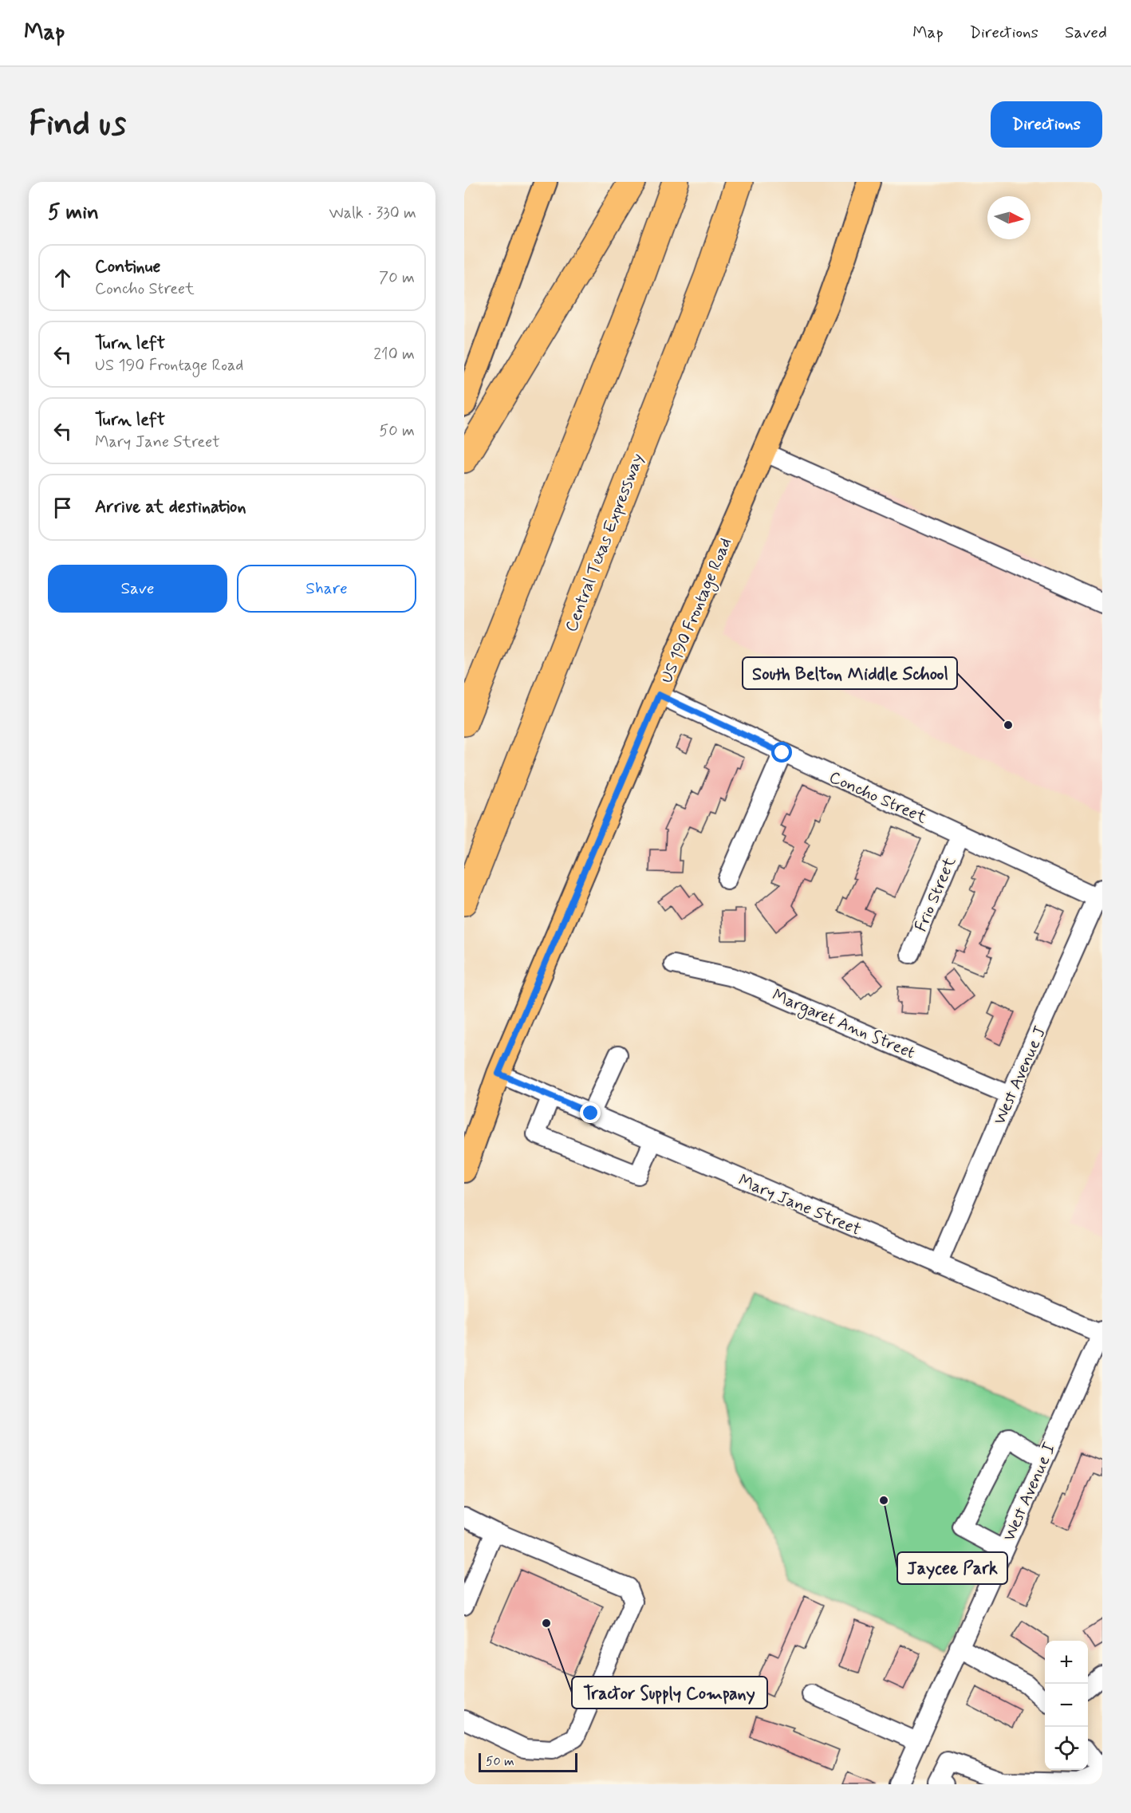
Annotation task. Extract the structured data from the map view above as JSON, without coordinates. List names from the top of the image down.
{
  "streets": {
    "highway": ["Central Texas Expressway"],
    "main road": ["US 190 Frontage Road"],
    "street": [
      "Concho Street",
      "Frio Street",
      "Margaret Ann Street",
      "West Avenue J",
      "Mary Jane Street",
      "West Avenue I"
    ]
  },
  "crossings": [
    ["US 190 Frontage Road", "Concho Street"],
    ["US 190 Frontage Road", "Mary Jane Street"],
    ["Concho Street", "Frio Street"],
    ["Concho Street", "West Avenue J"],
    ["Margaret Ann Street", "West Avenue J"],
    ["West Avenue J", "Mary Jane Street"],
    ["Mary Jane Street", "West Avenue I"]
  ],
  "places": ["South Belton Middle School", "Jaycee Park", "Tractor Supply Company"],
  "scale_bar": "50 m",
  "north": "right",
  "page": {
    "header": "Map",
    "nav": ["Map", "Directions", "Saved"],
    "buttons": [
      "Directions",
      ["Save", "Share"]
    ],
    "title": "Find us",
    "heading": ["5 min", "Walk · 330 m"],
    "list": [
      ["Continue", "Concho Street", "70 m"],
      ["Turn left", "US 190 Frontage Road", "210 m"],
      ["Turn left", "Mary Jane Street", "50 m"],
      "Arrive at destination"
    ],
    "map_buttons": ["+", "−"],
    "scale": "50 m"
  }
}
